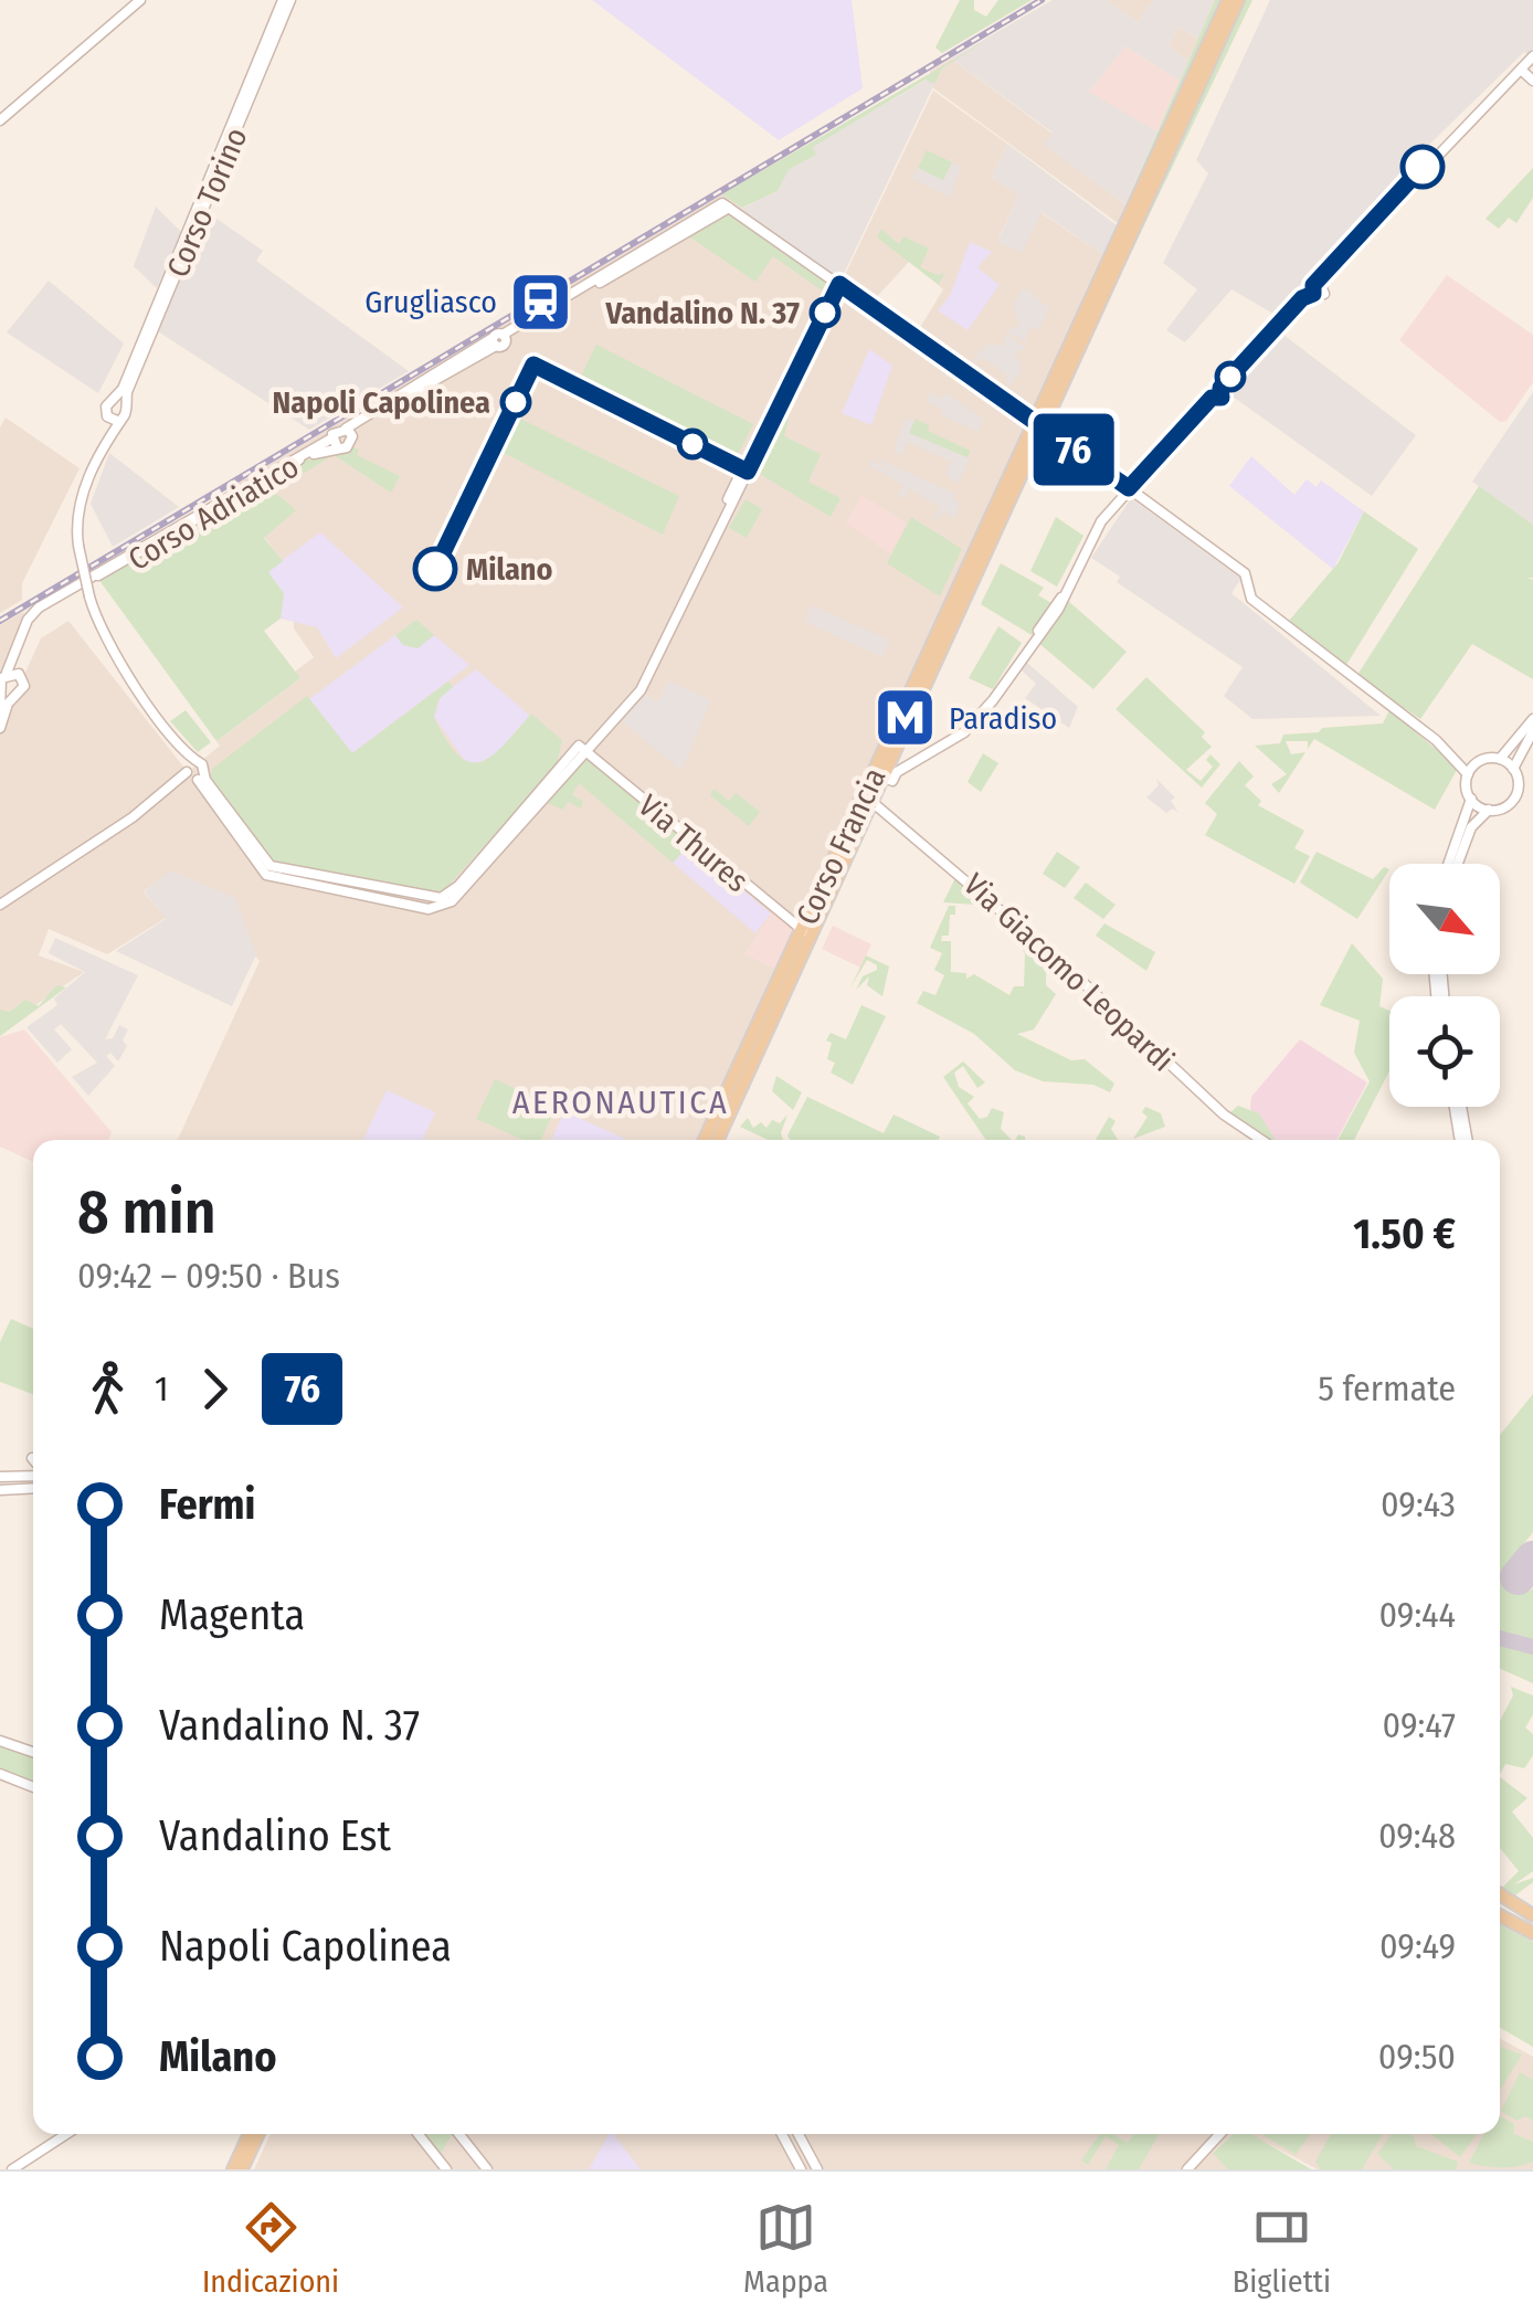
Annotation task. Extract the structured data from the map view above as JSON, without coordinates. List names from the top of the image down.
{
  "streets": {
    "main road": ["Corso Francia"],
    "street": [
      "Corso Torino",
      "Corso Adriatico",
      "Via Thures",
      "Via Giacomo Leopardi"
    ]
  },
  "crossings": [
    ["Corso Torino", "Via Thures"],
    ["Via Thures", "Corso Francia"],
    ["Corso Francia", "Via Giacomo Leopardi"]
  ],
  "districts": ["AERONAUTICA"],
  "places": {
    "station": ["Grugliasco"],
    "other": ["Vandalino N. 37", "Napoli Capolinea", "Milano"],
    "metro station": ["Paradiso"]
  },
  "lines": ["bus line 76"],
  "north": "bottom right",
  "page": {
    "on_map": "76",
    "heading": ["8 min", "09:42 – 09:50 · Bus", "1.50 €"],
    "legs": ["1", "76", "5 fermate"],
    "list": [
      {
        "name": "Fermi",
        "value": "09:43"
      },
      {
        "name": "Magenta",
        "value": "09:44"
      },
      {
        "name": "Vandalino N. 37",
        "value": "09:47"
      },
      {
        "name": "Vandalino Est",
        "value": "09:48"
      },
      {
        "name": "Napoli Capolinea",
        "value": "09:49"
      },
      {
        "name": "Milano",
        "value": "09:50"
      }
    ],
    "tabs": ["Indicazioni", "Mappa", "Biglietti"]
  }
}
